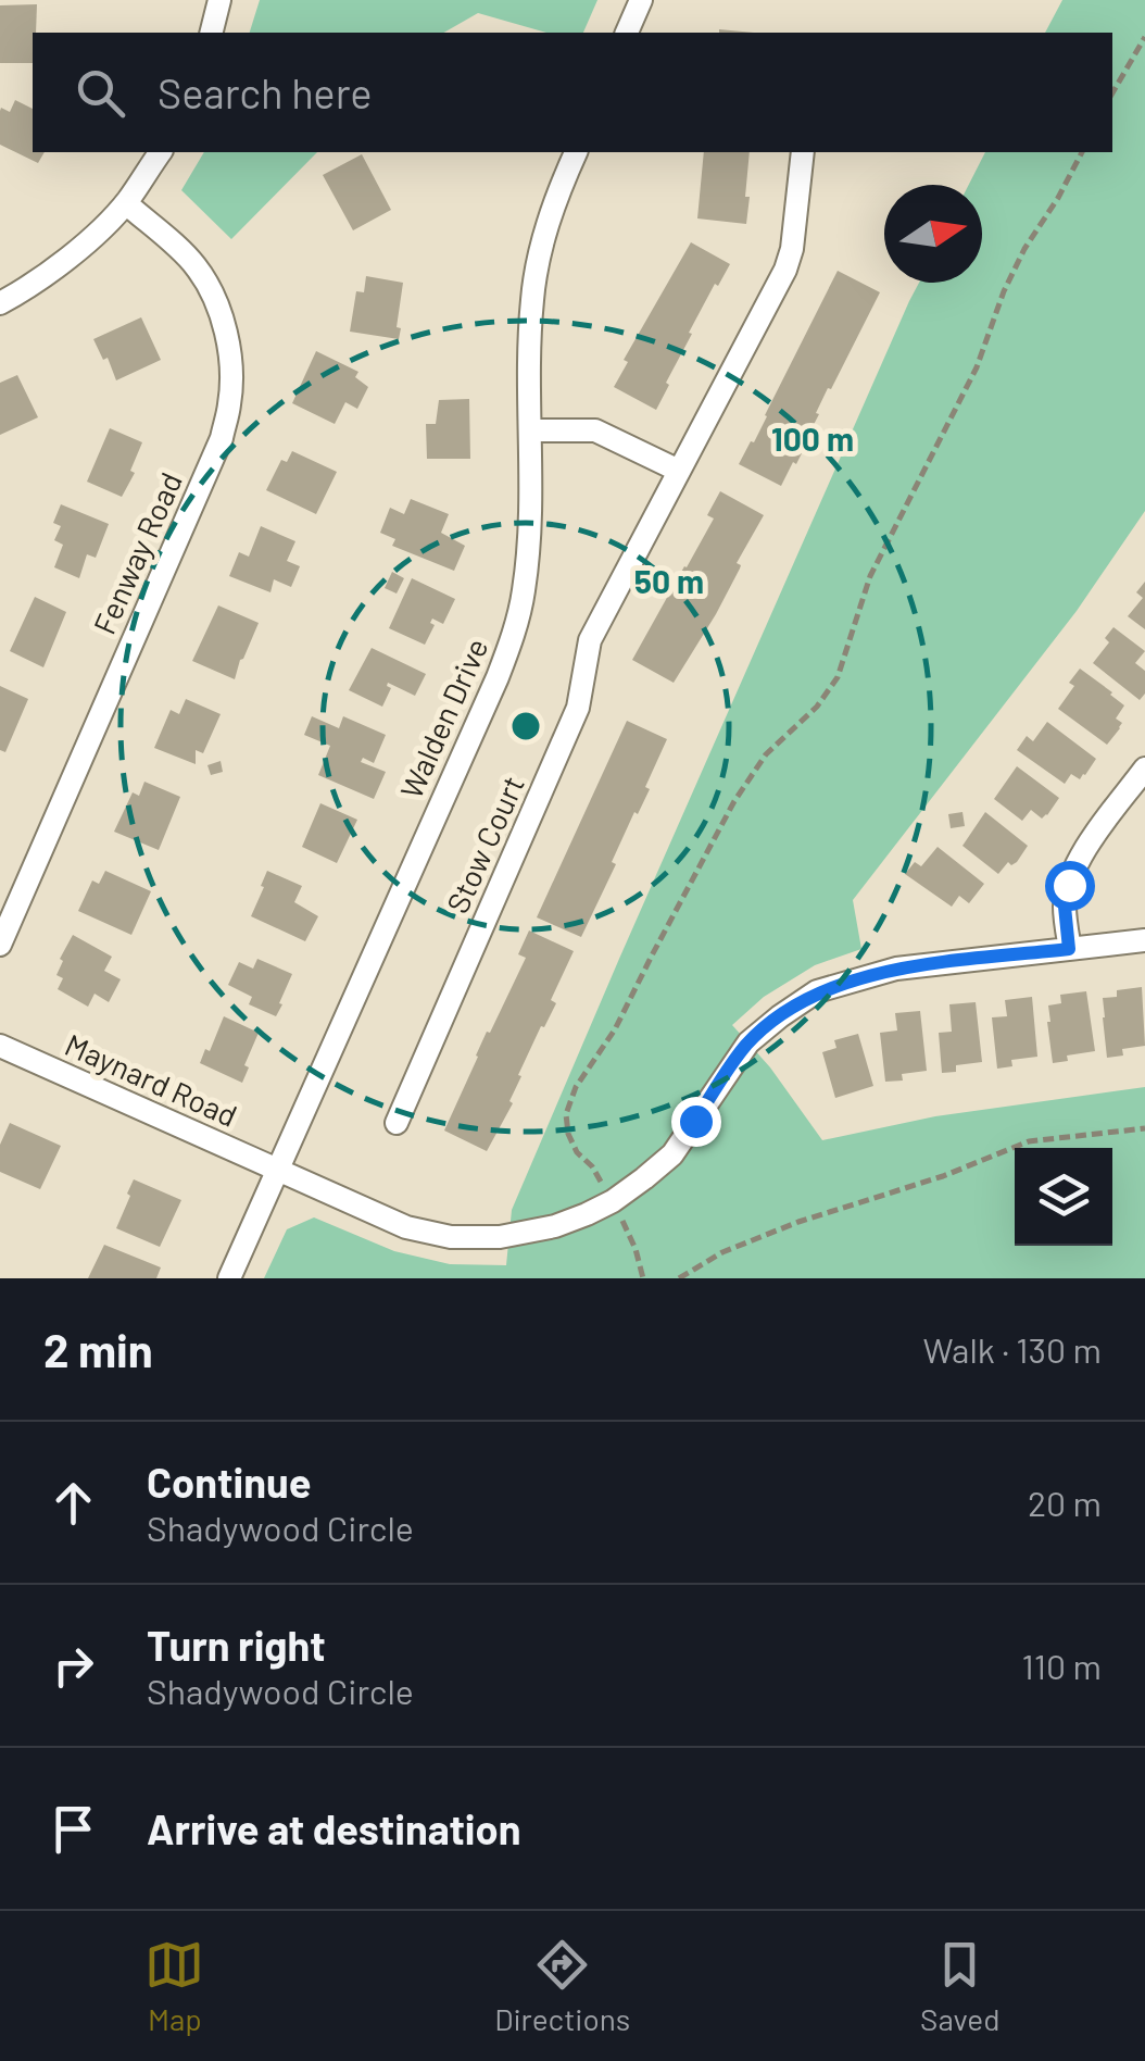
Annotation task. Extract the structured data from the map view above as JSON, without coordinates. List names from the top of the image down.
{
  "streets": {
    "street": [
      "Fenway Road",
      "Walden Drive",
      "Stow Court",
      "Maynard Road"
    ]
  },
  "crossings": [
    ["Walden Drive", "Maynard Road"]
  ],
  "north": "right",
  "page": {
    "search": "Search here",
    "heading": ["2 min", "Walk · 130 m"],
    "list": [
      ["Continue", "Shadywood Circle", "20 m"],
      ["Turn right", "Shadywood Circle", "110 m"],
      "Arrive at destination"
    ],
    "nav": ["Map", "Directions", "Saved"]
  },
  "rings": ["100 m", "50 m"]
}
